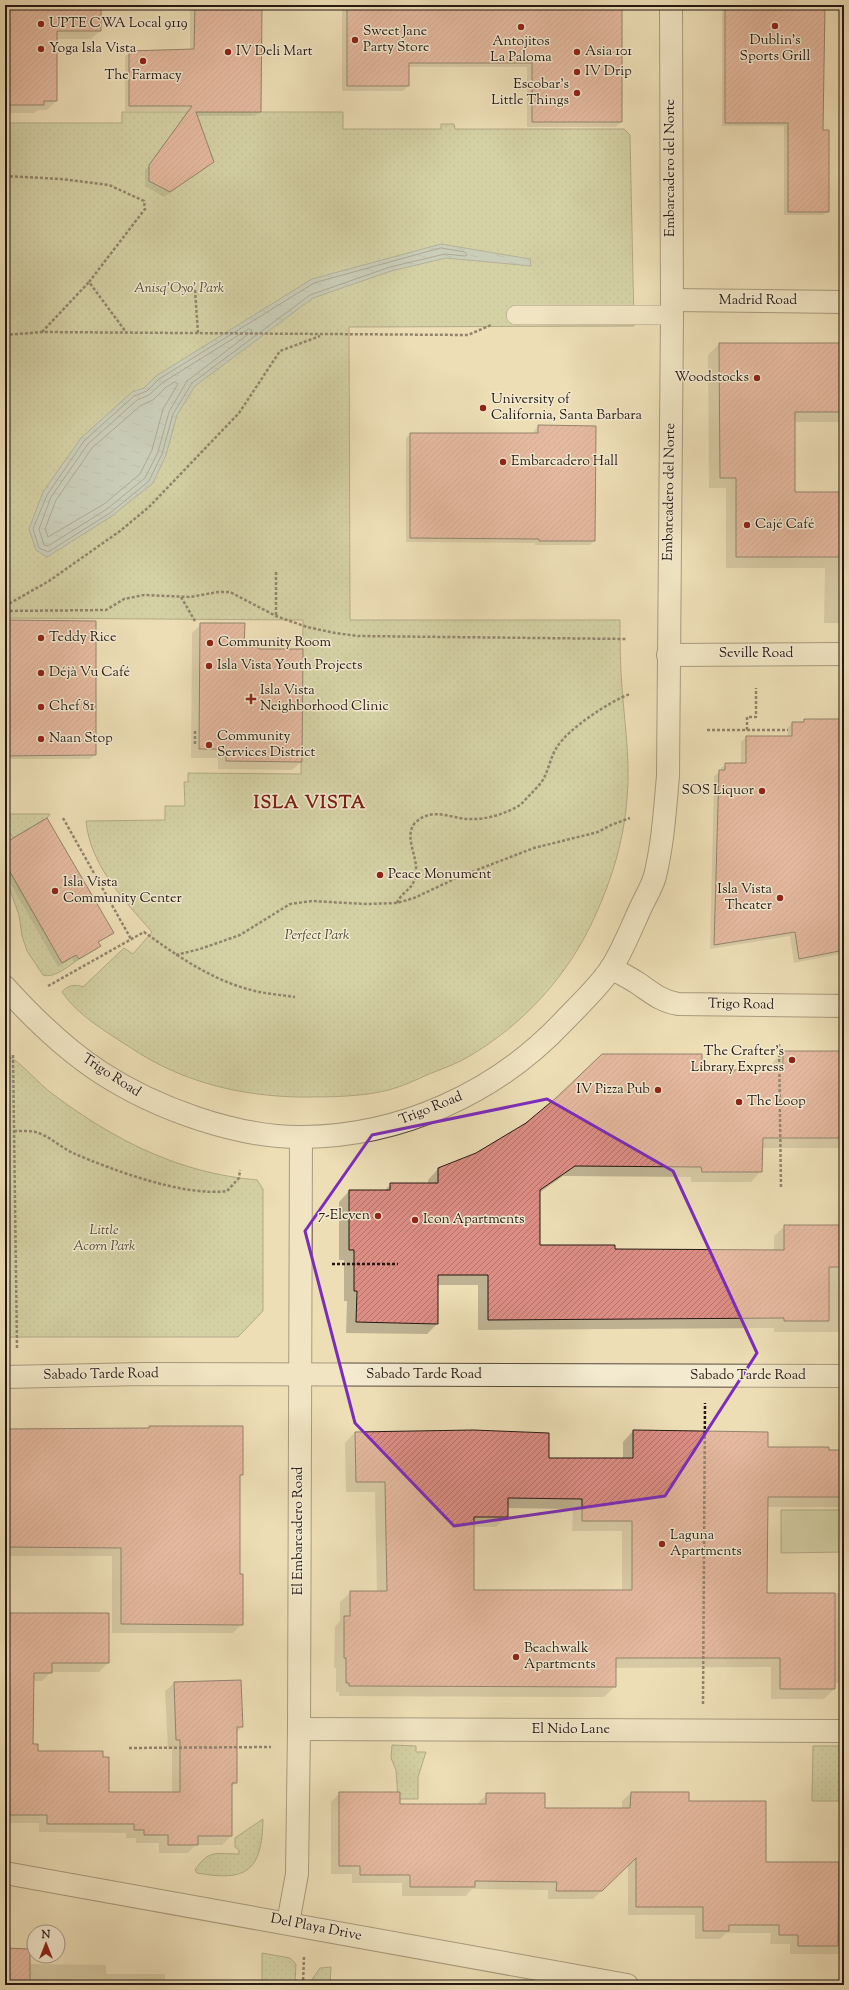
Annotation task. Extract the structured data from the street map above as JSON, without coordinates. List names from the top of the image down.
{
  "streets": {
    "street": [
      "Embarcadero del Norte",
      "Madrid Road",
      "Seville Road",
      "Trigo Road",
      "Sabado Tarde Road",
      "El Embarcadero Road",
      "El Nido Lane",
      "Del Playa Drive"
    ]
  },
  "crossings": [
    ["Embarcadero del Norte", "Madrid Road"],
    ["Embarcadero del Norte", "Seville Road"],
    ["Embarcadero del Norte", "Trigo Road"],
    ["Trigo Road", "El Embarcadero Road"],
    ["Sabado Tarde Road", "El Embarcadero Road"],
    ["El Embarcadero Road", "El Nido Lane"],
    ["El Embarcadero Road", "Del Playa Drive"]
  ],
  "districts": ["ISLA VISTA"],
  "parks": ["Anisq'Oyo' Park", "Perfect Park", "Little Acorn Park"],
  "places": {
    "other": [
      "UPTE CWA Local 9119",
      "Dublin's Sports Grill",
      "Antojitos La Paloma",
      "Sweet Jane Party Store",
      "Yoga Isla Vista",
      "IV Deli Mart",
      "Asia 101",
      "The Farmacy",
      "IV Drip",
      "Escobar's Little Things",
      "Woodstocks",
      "University of California, Santa Barbara",
      "Embarcadero Hall",
      "Cajé Café",
      "Teddy Rice",
      "Community Room",
      "Isla Vista Youth Projects",
      "Déjà Vu Café",
      "Chef 81",
      "Naan Stop",
      "Community Services District",
      "SOS Liquor",
      "Peace Monument",
      "Isla Vista Community Center",
      "Isla Vista Theater",
      "The Crafter's Library Express",
      "IV Pizza Pub",
      "The Loop",
      "7-Eleven",
      "Icon Apartments",
      "Laguna Apartments",
      "Beachwalk Apartments"
    ],
    "health": ["Isla Vista Neighborhood Clinic"]
  },
  "north": "top"
}
